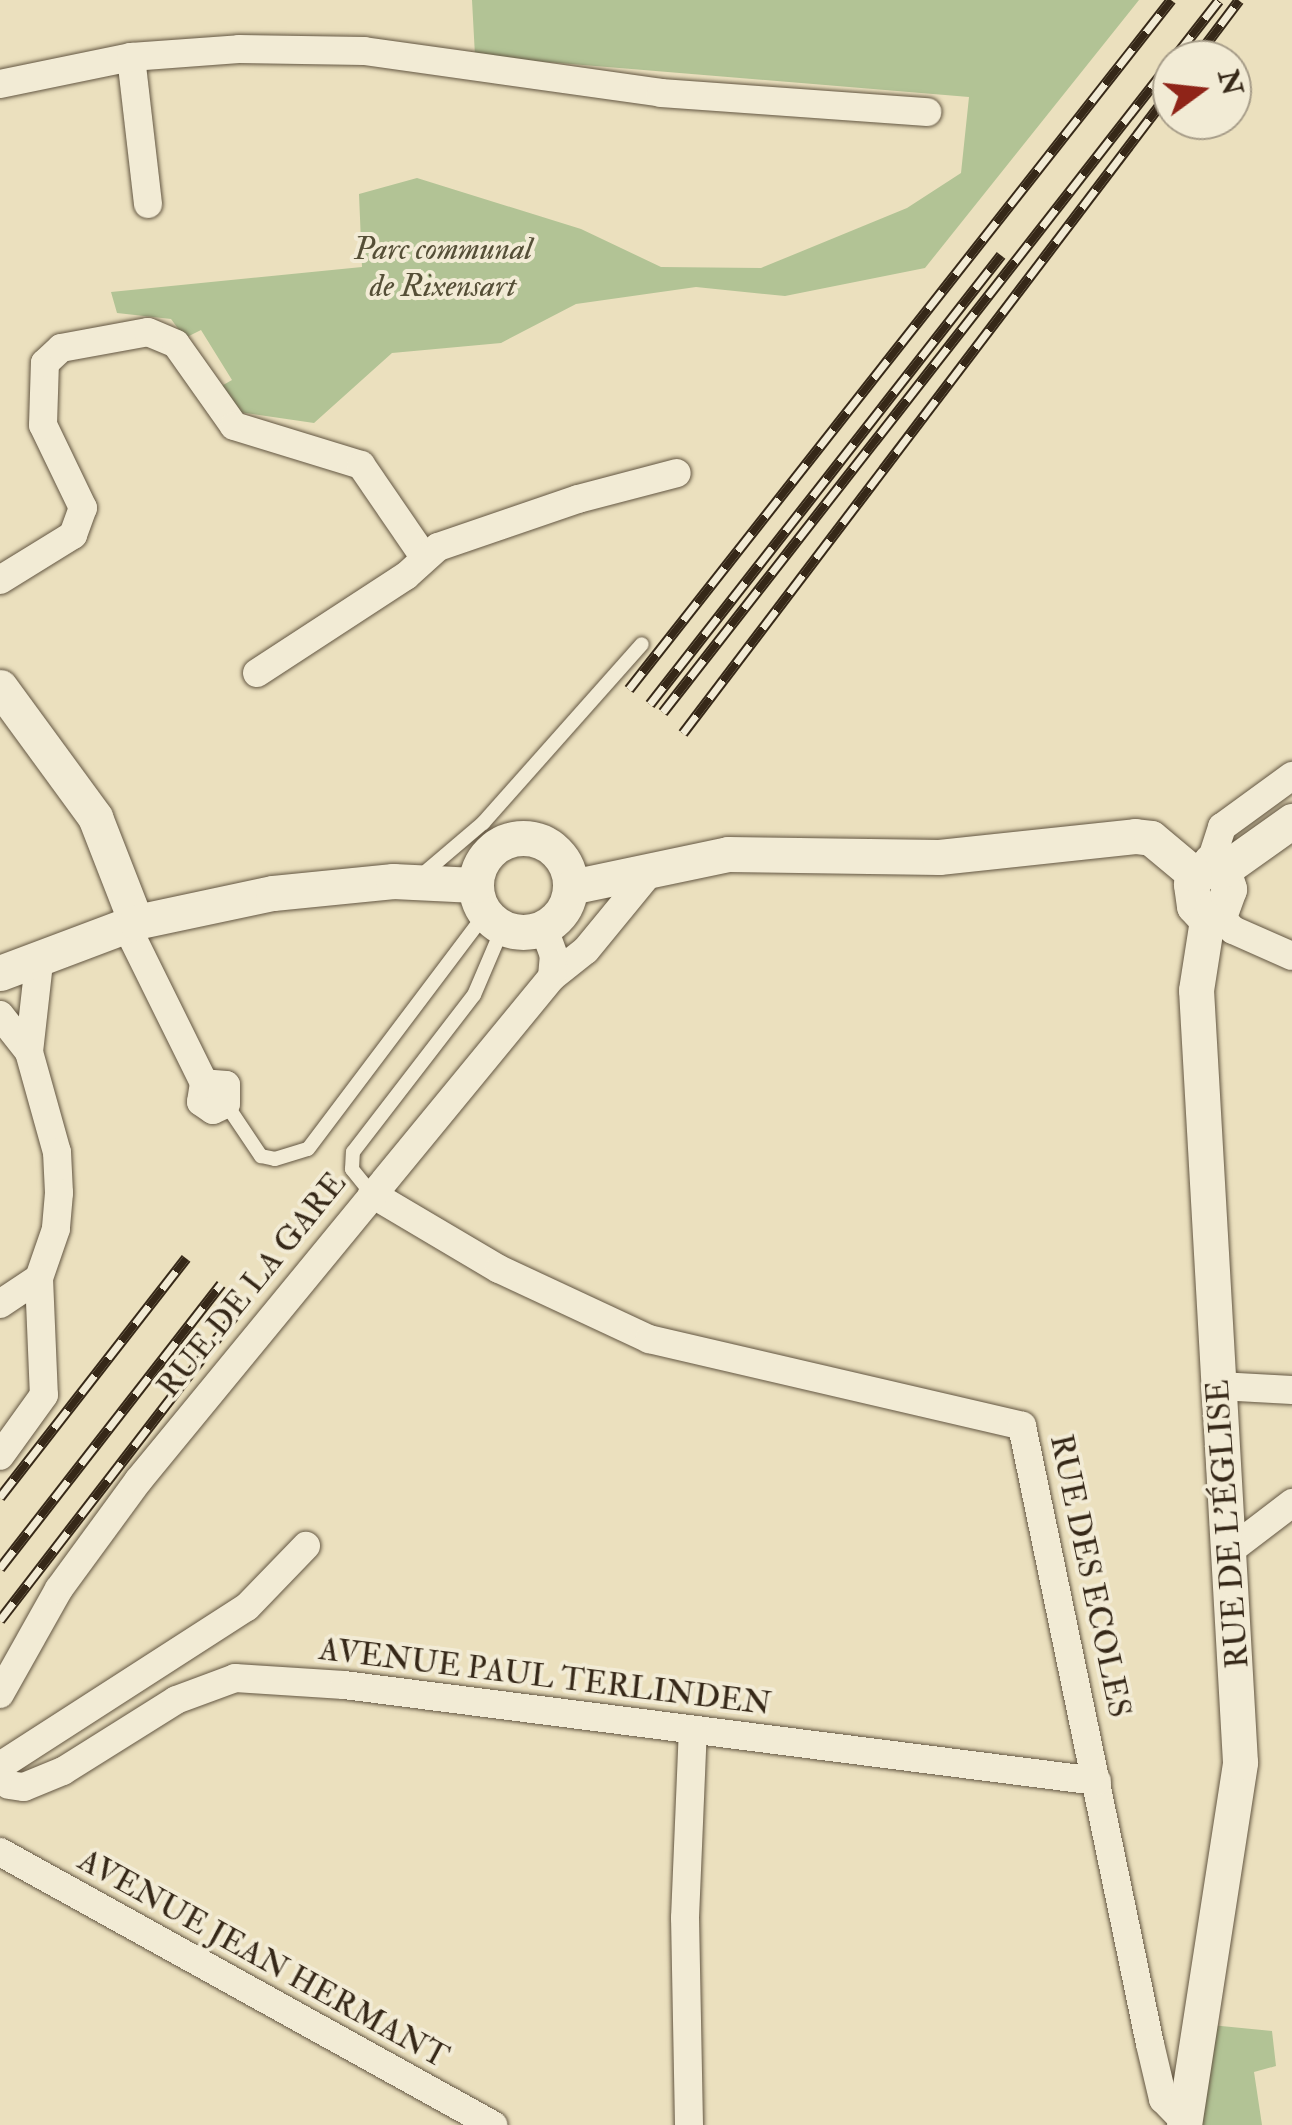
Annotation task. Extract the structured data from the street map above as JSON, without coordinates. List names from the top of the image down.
{
  "streets": {
    "street": [
      "RUE DE LA GARE",
      "RUE DE L'ÉGLISE",
      "RUE DES ECOLES",
      "AVENUE PAUL TERLINDEN",
      "AVENUE JEAN HERMANT"
    ]
  },
  "crossings": [
    ["RUE DE LA GARE", "RUE DES ECOLES"],
    ["RUE DE L'ÉGLISE", "RUE DES ECOLES"],
    ["RUE DES ECOLES", "AVENUE PAUL TERLINDEN"]
  ],
  "parks": ["Parc communal de Rixensart"],
  "north": "right"
}
